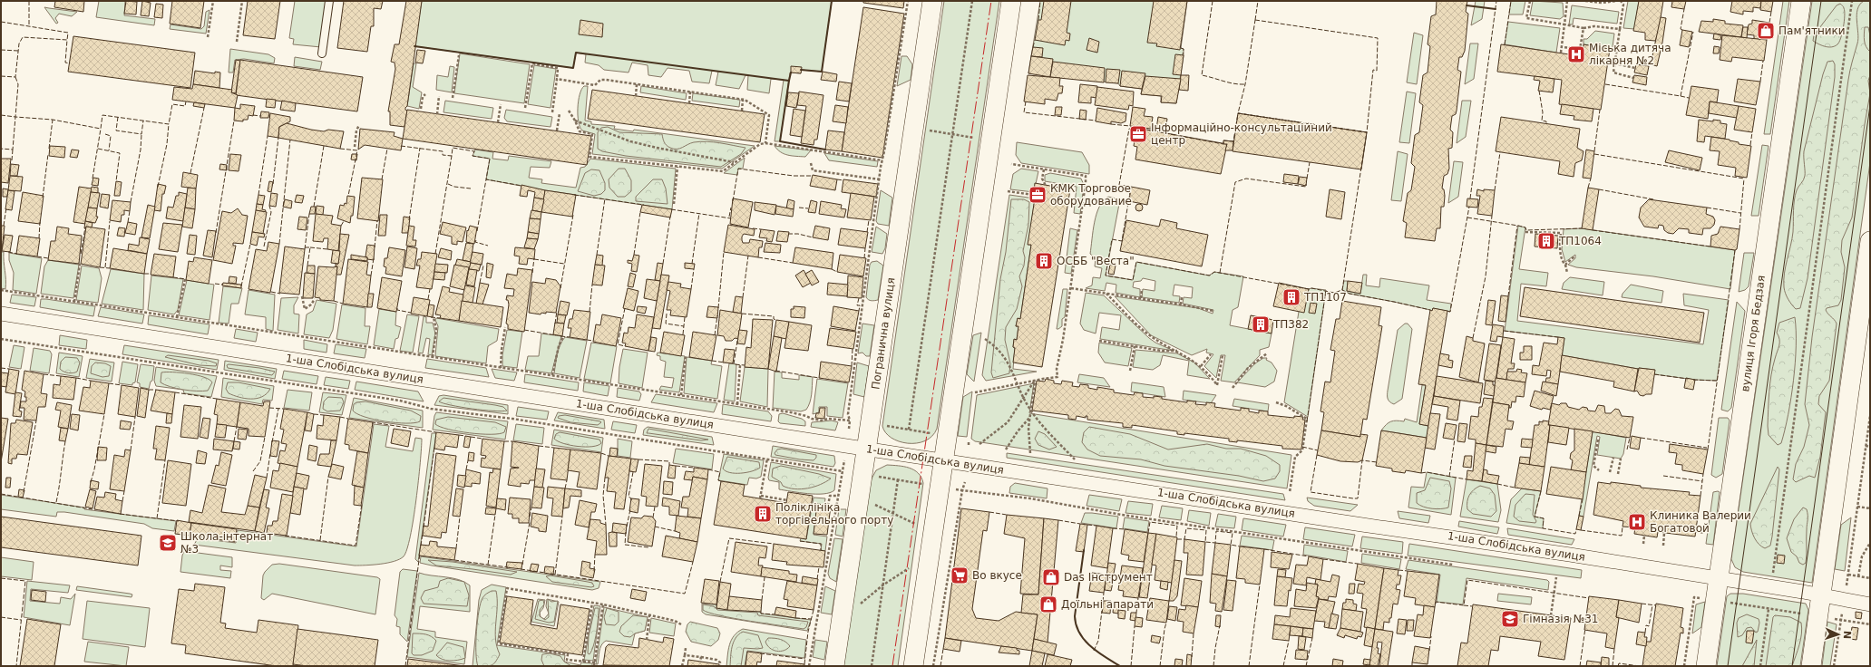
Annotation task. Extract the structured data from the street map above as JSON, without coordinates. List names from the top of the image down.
{
  "streets": {
    "main road": ["Погранична вулиця", "вулиця Ігоря Бедзая"],
    "street": ["1-ша Слобідська вулиця"]
  },
  "crossings": [
    ["Погранична вулиця", "1-ша Слобідська вулиця"],
    ["вулиця Ігоря Бедзая", "1-ша Слобідська вулиця"]
  ],
  "places": {
    "shop": ["Пам'ятники", "Das Інструмент", "Доїльні апарати"],
    "hospital": ["Міська дитяча лікарня №2", "Клиника Валерии Богатовой"],
    "office": ["Інформаційно-консультаційний центр", "КМК Торговое оборудование"],
    "building": [
      "ТП1064",
      "ОСББ \"Веста\"",
      "ТП1107",
      "ТП382",
      "Поліклініка торгівельного порту"
    ],
    "school or university": ["Школа-інтернат №3", "Гімназія №31"],
    "supermarket": ["Во вкусе"]
  },
  "north": "right"
}
